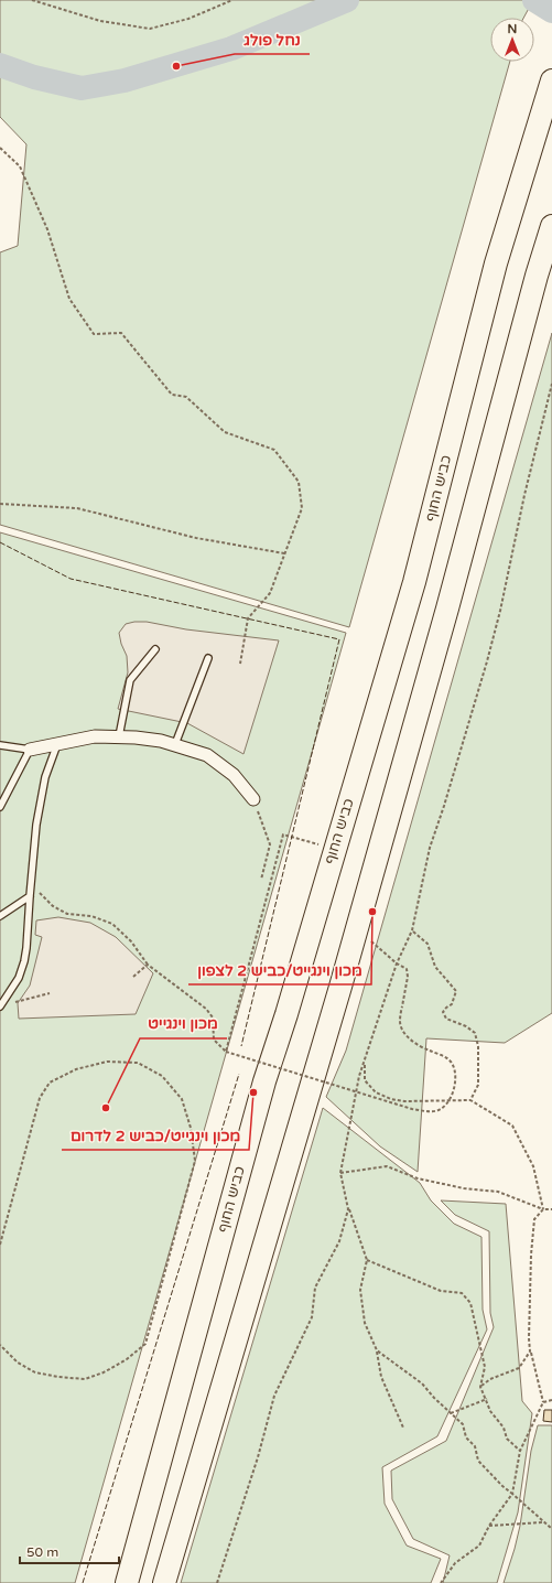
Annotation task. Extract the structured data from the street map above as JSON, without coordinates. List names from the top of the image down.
{
  "streets": {
    "highway": ["כביש החוף"]
  },
  "places": [
    "נחל פולג",
    "מכון וינגייט/כביש 2 לצפון",
    "מכון וינגייט/כביש 2 לדרום",
    "מכון וינגייט"
  ],
  "scale_bar": "50 m",
  "north": "top"
}
